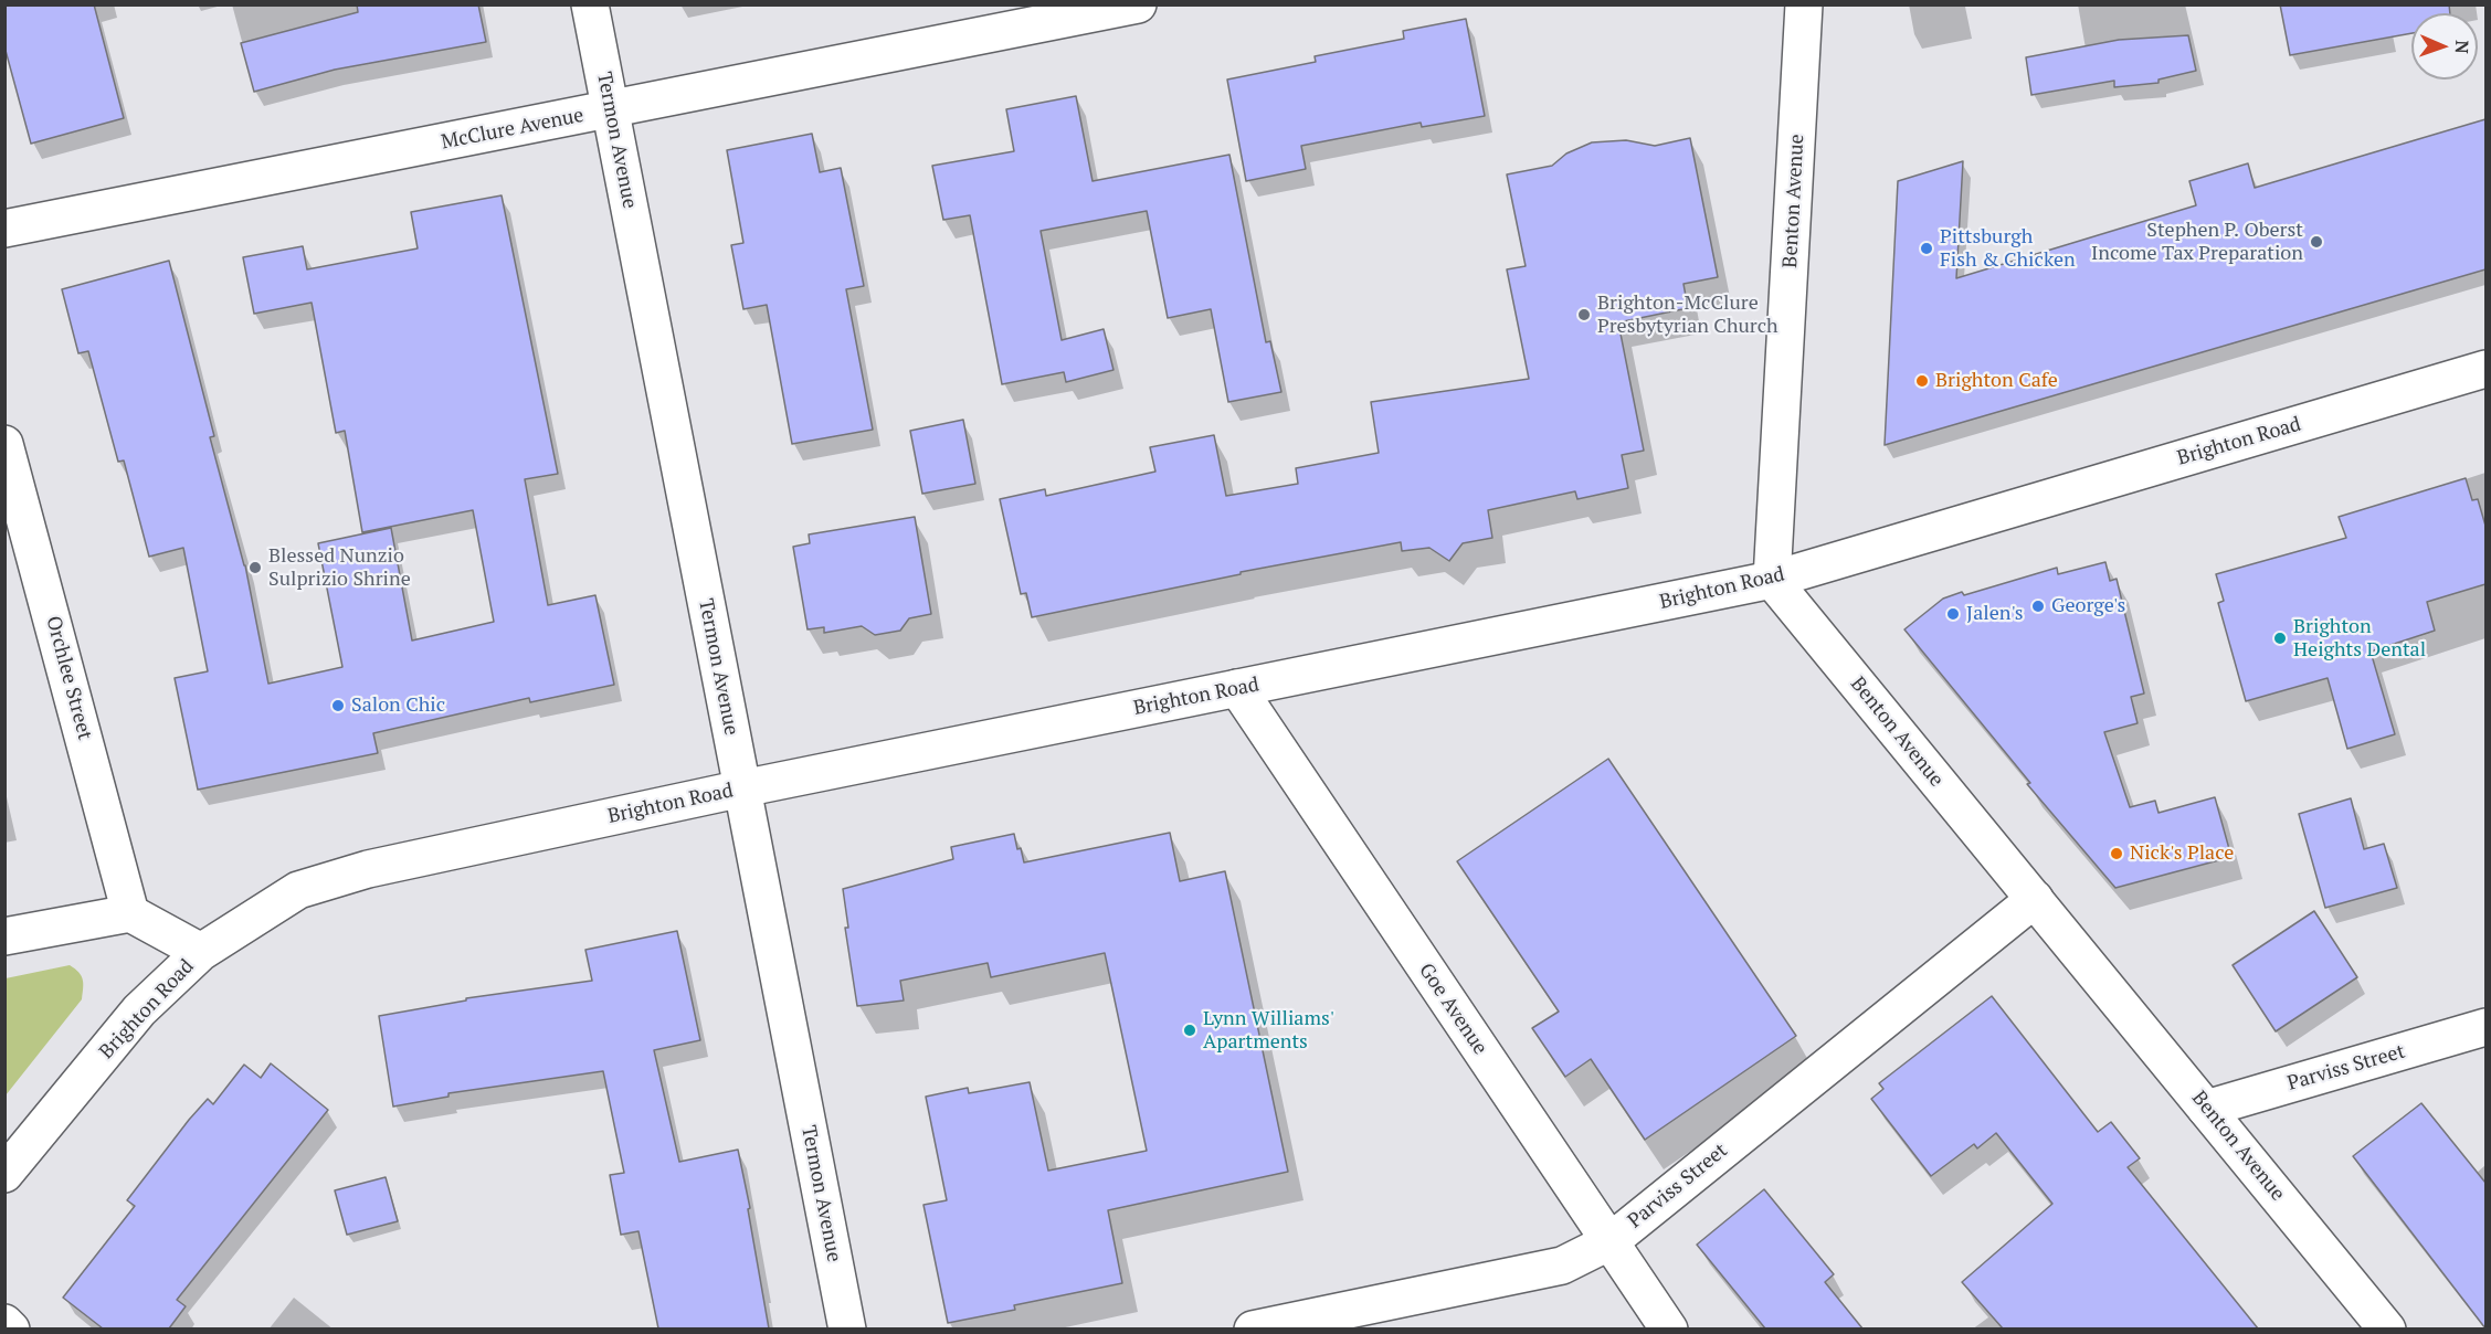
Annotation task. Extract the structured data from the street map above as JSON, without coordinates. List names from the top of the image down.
{
  "streets": {
    "street": [
      "McClure Avenue",
      "Termon Avenue",
      "Benton Avenue",
      "Brighton Road",
      "Orchlee Street",
      "Goe Avenue",
      "Parviss Street"
    ]
  },
  "crossings": [
    ["McClure Avenue", "Termon Avenue"],
    ["Termon Avenue", "Brighton Road"],
    ["Benton Avenue", "Brighton Road"],
    ["Benton Avenue", "Parviss Street"],
    ["Brighton Road", "Goe Avenue"],
    ["Goe Avenue", "Parviss Street"]
  ],
  "places": [
    "Stephen P. Oberst Income Tax Preparation",
    "Pittsburgh Fish & Chicken",
    "Brighton-McClure Presbytyrian Church",
    "Brighton Cafe",
    "Blessed Nunzio Sulprizio Shrine",
    "George's",
    "Jalen's",
    "Brighton Heights Dental",
    "Salon Chic",
    "Nick's Place",
    "Lynn Williams' Apartments"
  ],
  "north": "right"
}
